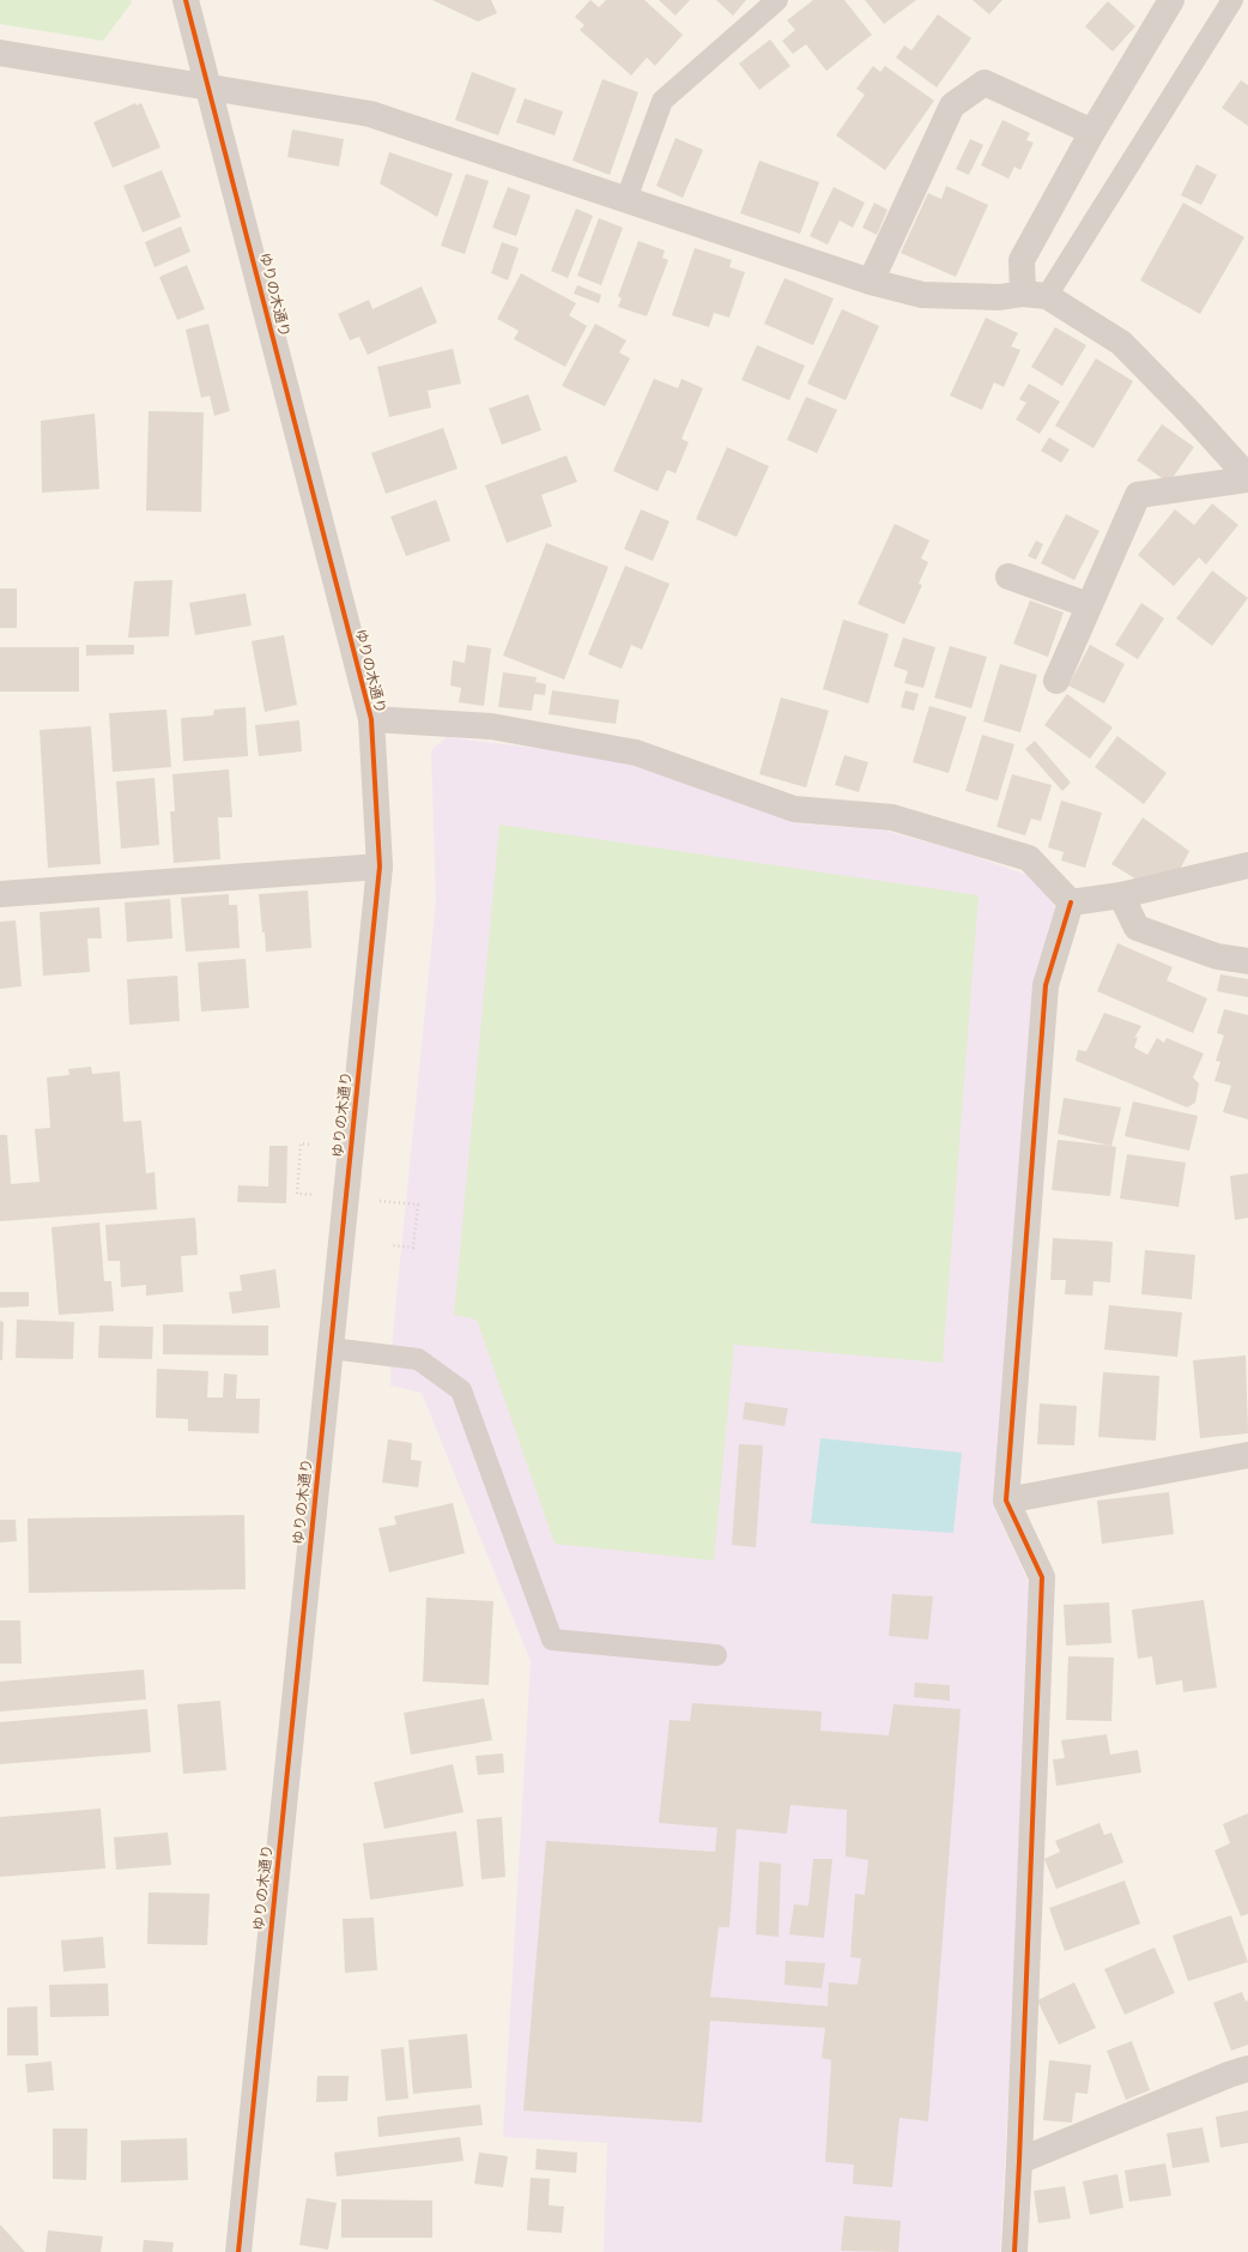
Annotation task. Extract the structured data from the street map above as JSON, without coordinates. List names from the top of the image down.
{
  "streets": {
    "street": ["ゆりの木通り"]
  }
}
